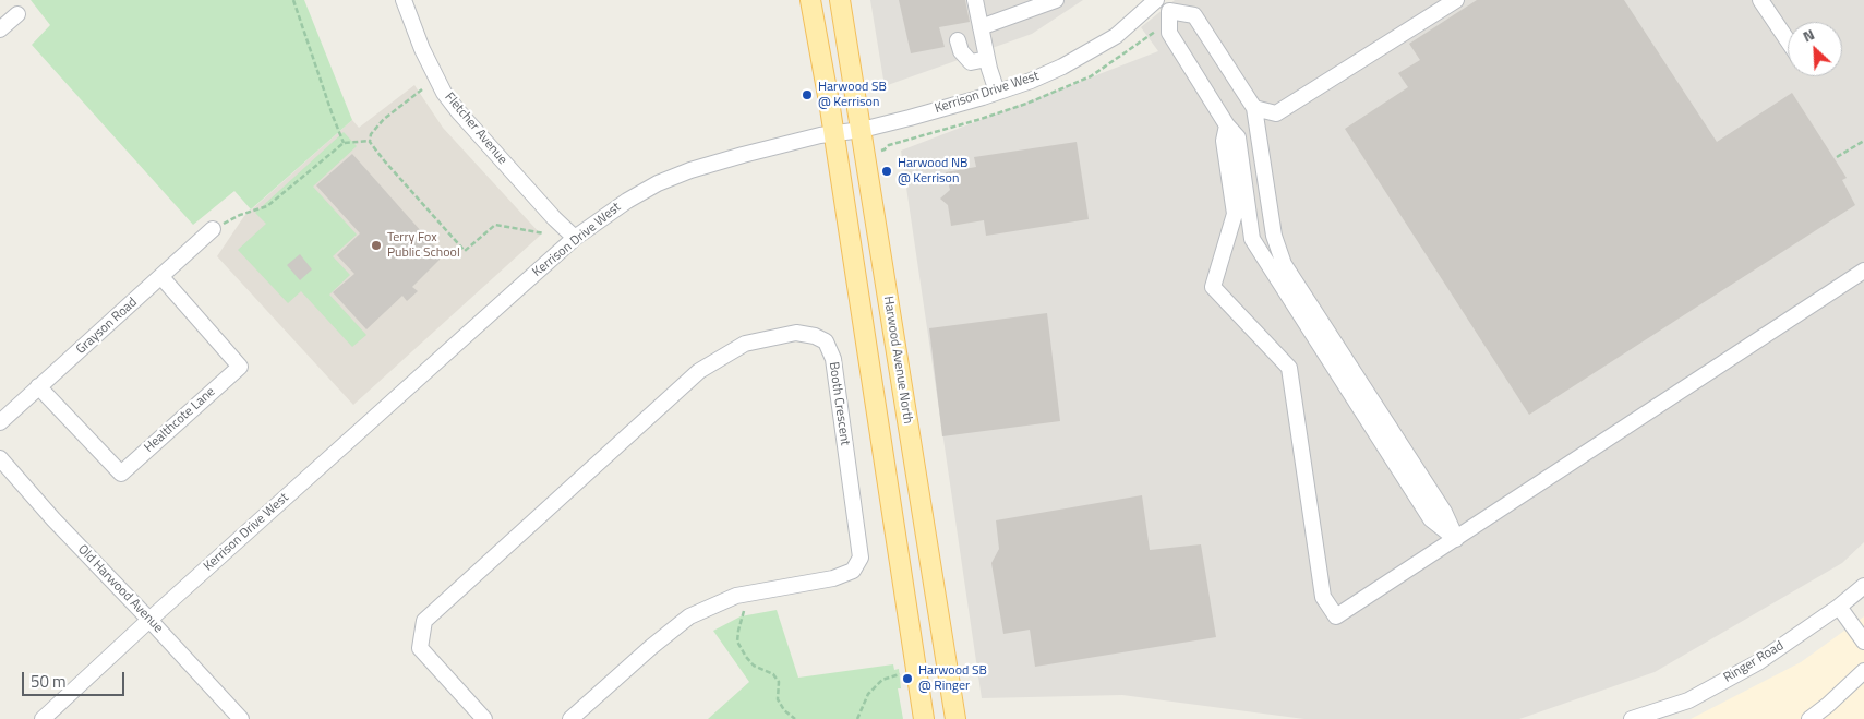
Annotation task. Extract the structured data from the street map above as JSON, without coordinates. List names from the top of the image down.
{
  "streets": {
    "main road": ["Harwood Avenue North"],
    "street": [
      "Kerrison Drive West",
      "Fletcher Avenue",
      "Grayson Road",
      "Booth Crescent",
      "Healthcote Lane",
      "Old Harwood Avenue",
      "Ringer Road"
    ]
  },
  "crossings": [
    ["Kerrison Drive West", "Fletcher Avenue"],
    ["Kerrison Drive West", "Harwood Avenue North"],
    ["Kerrison Drive West", "Old Harwood Avenue"],
    ["Grayson Road", "Healthcote Lane"]
  ],
  "places": [
    "Harwood SB @ Kerrison",
    "Harwood NB @ Kerrison",
    "Terry Fox Public School",
    "Harwood SB @ Ringer"
  ],
  "scale_bar": "50 m",
  "north": "top left"
}
